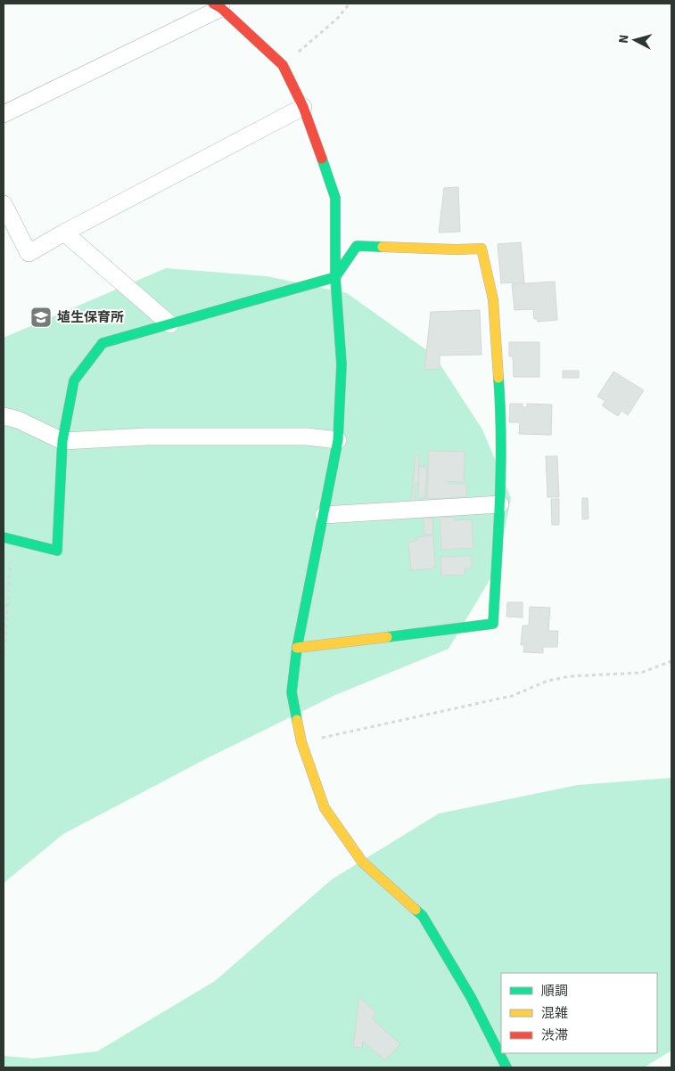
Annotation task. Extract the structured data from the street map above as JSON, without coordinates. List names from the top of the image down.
{
  "places": {
    "school or university": ["埴生保育所"]
  },
  "legend": ["順調", "混雑", "渋滞"],
  "north": "left"
}
